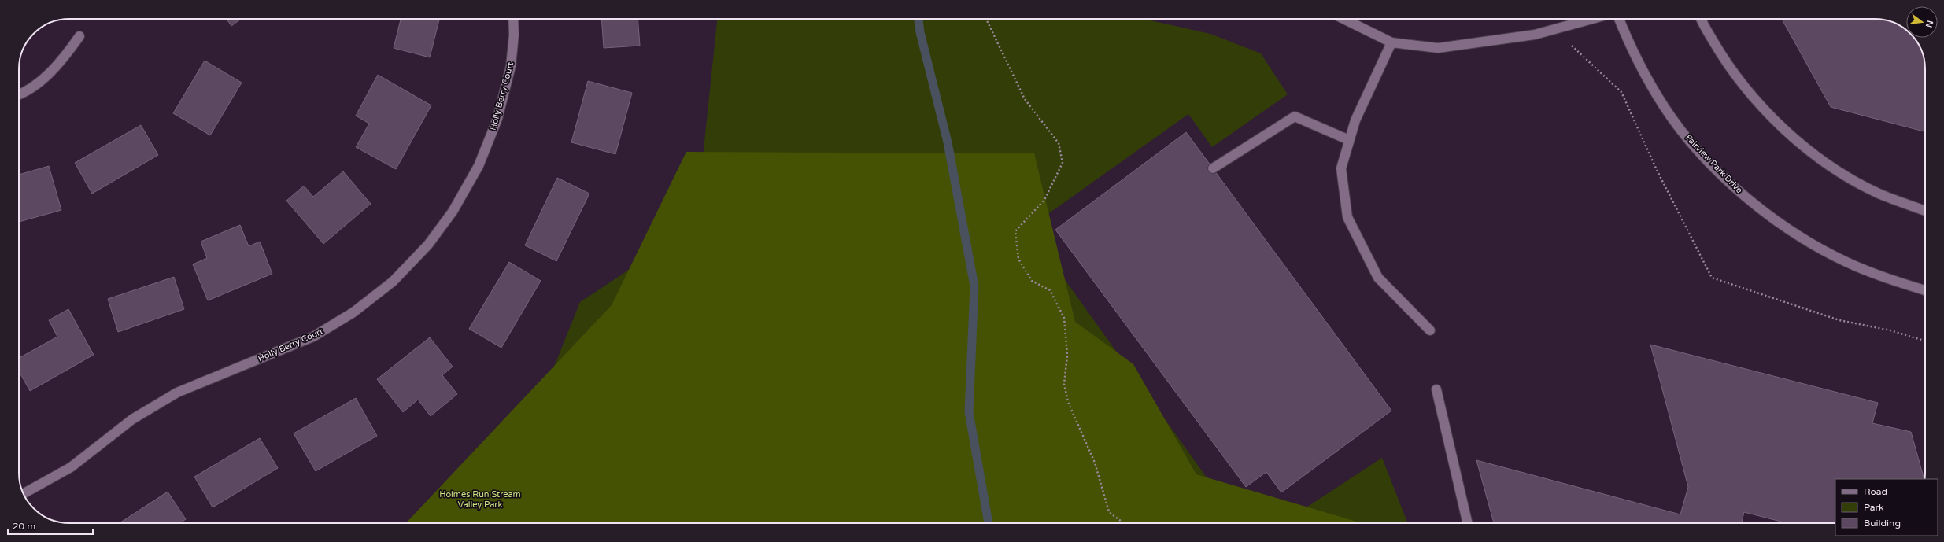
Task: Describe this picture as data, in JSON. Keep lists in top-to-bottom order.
{
  "streets": {
    "street": ["Holly Berry Court", "Fairview Park Drive"]
  },
  "parks": ["Holmes Run Stream Valley Park"],
  "legend": ["Road", "Park", "Building"],
  "scale_bar": "20 m",
  "north": "right"
}
